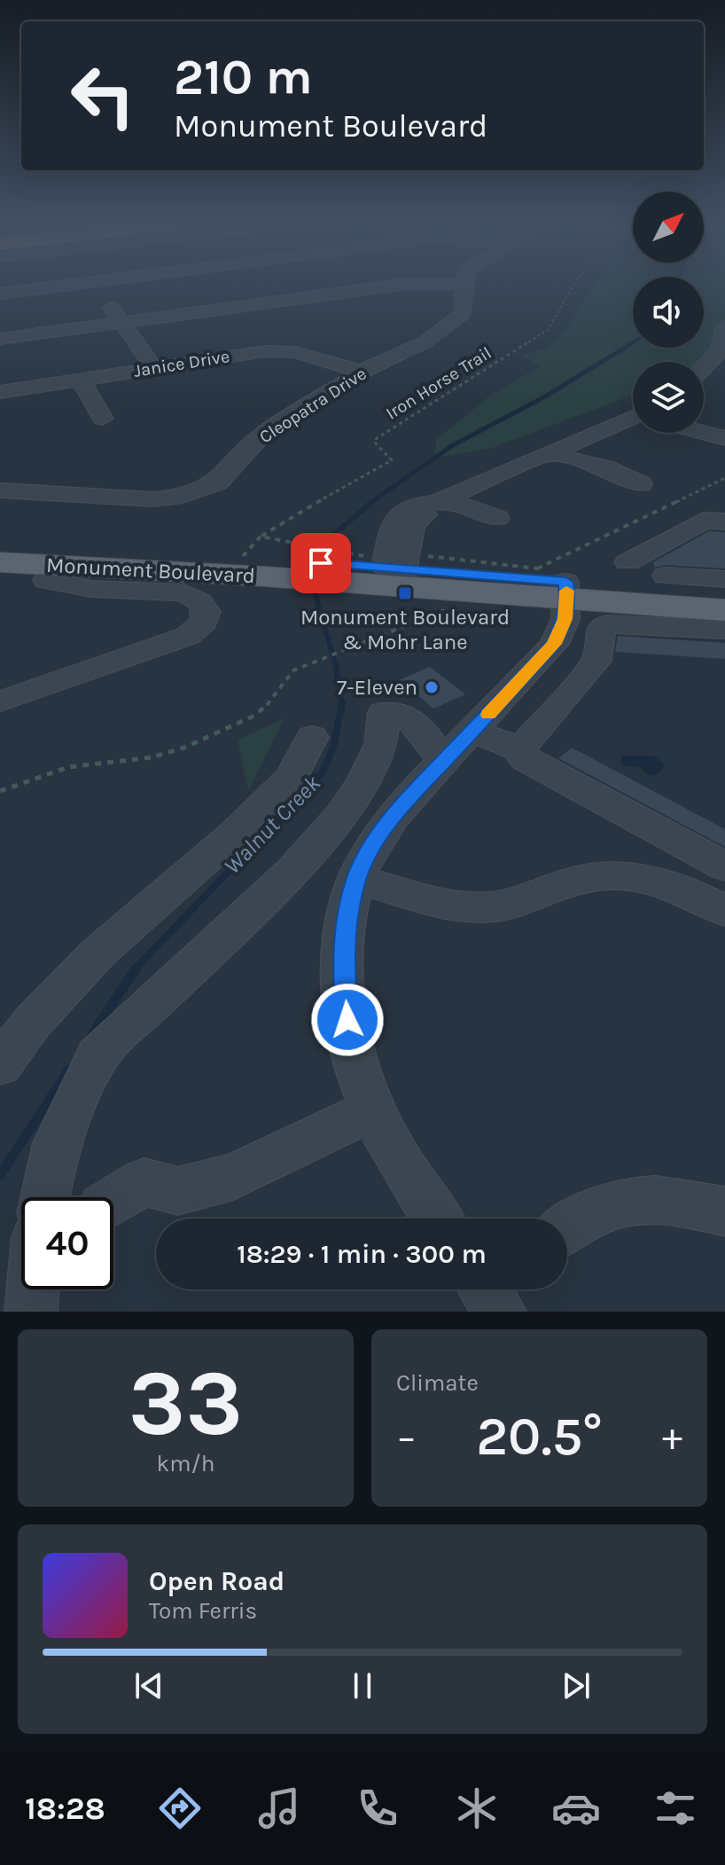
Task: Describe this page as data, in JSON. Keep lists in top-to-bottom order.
{
  "streets": {
    "main road": ["Monument Boulevard"],
    "street": ["Janice Drive", "Cleopatra Drive"],
    "path": ["Iron Horse Trail"]
  },
  "crossings": [
    ["Janice Drive", "Cleopatra Drive"],
    ["Iron Horse Trail", "Monument Boulevard"]
  ],
  "water": ["Walnut Creek"],
  "places": {
    "transit": ["Monument Boulevard & Mohr Lane"],
    "other": ["7-Eleven"]
  },
  "north": "top right",
  "page": {
    "turn": ["210 m", "Monument Boulevard"],
    "limit": "40",
    "trip": "18:29 · 1 min · 300 m",
    "tile": [
      ["33", "km/h"],
      "Climate"
    ],
    "heat": ["−", "20.5°", "+"],
    "song": ["Open Road", "Tom Ferris"],
    "tabs": "18:28"
  }
}
